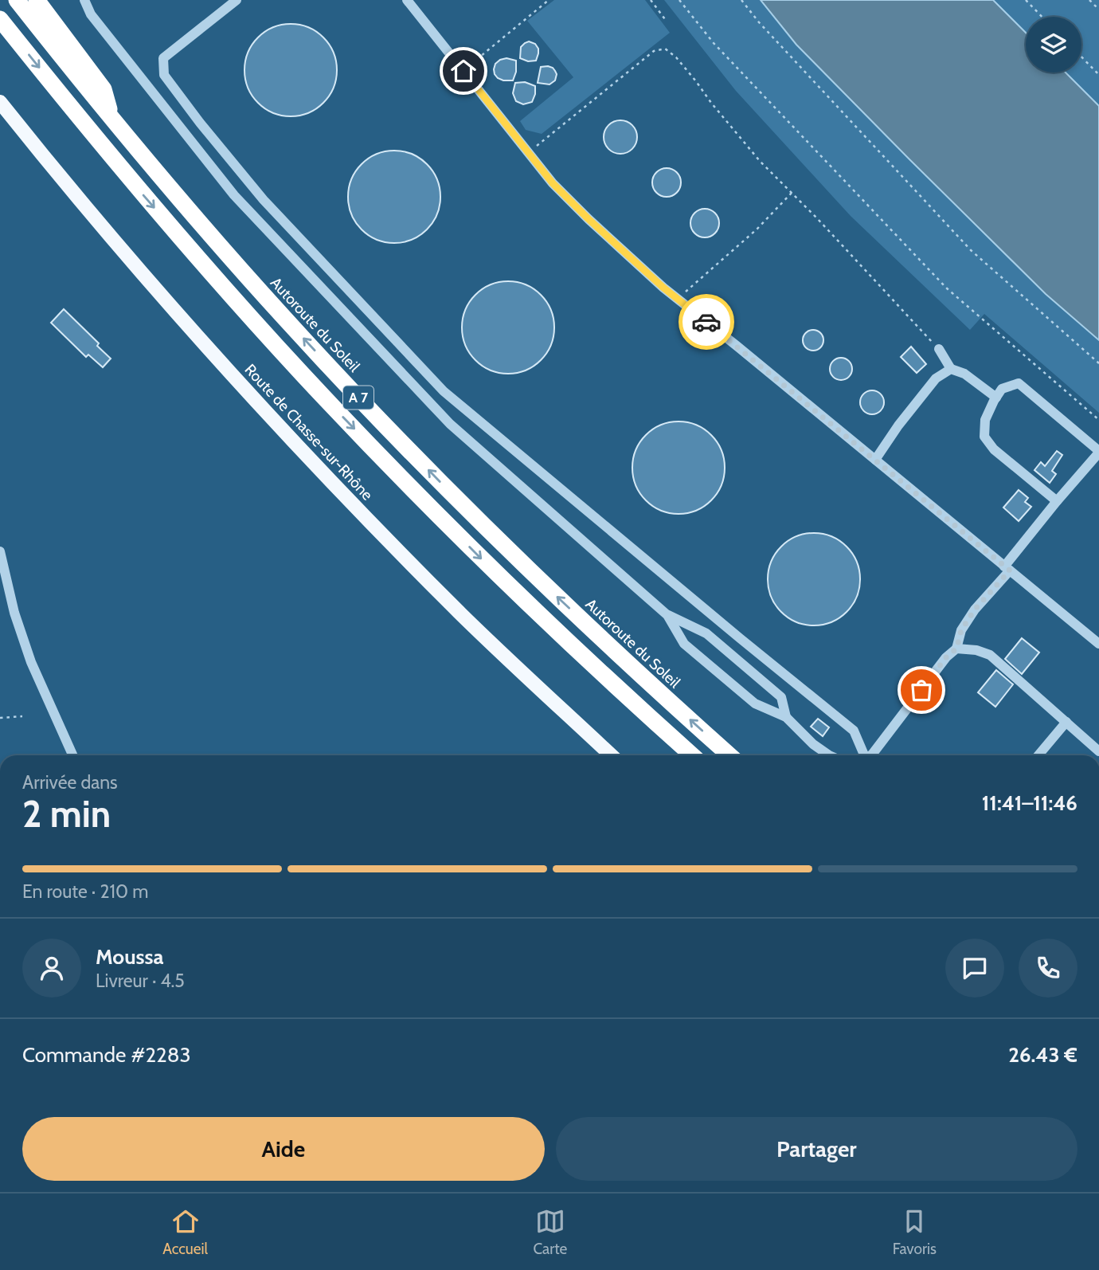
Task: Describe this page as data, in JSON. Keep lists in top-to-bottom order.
{
  "streets": {
    "highway": ["Autoroute du Soleil", "A 7"],
    "main road": ["Route de Chasse-sur-Rhône"]
  },
  "page": {
    "heading": ["2 min", "Arrivée dans", "11:41–11:46"],
    "panel": [
      "Moussa",
      "Livreur · 4.5",
      "Commande #2283",
      "26.43 €"
    ],
    "bar": "En route · 210 m",
    "buttons": ["Aide", "Partager"],
    "tabs": ["Accueil", "Carte", "Favoris"]
  }
}
